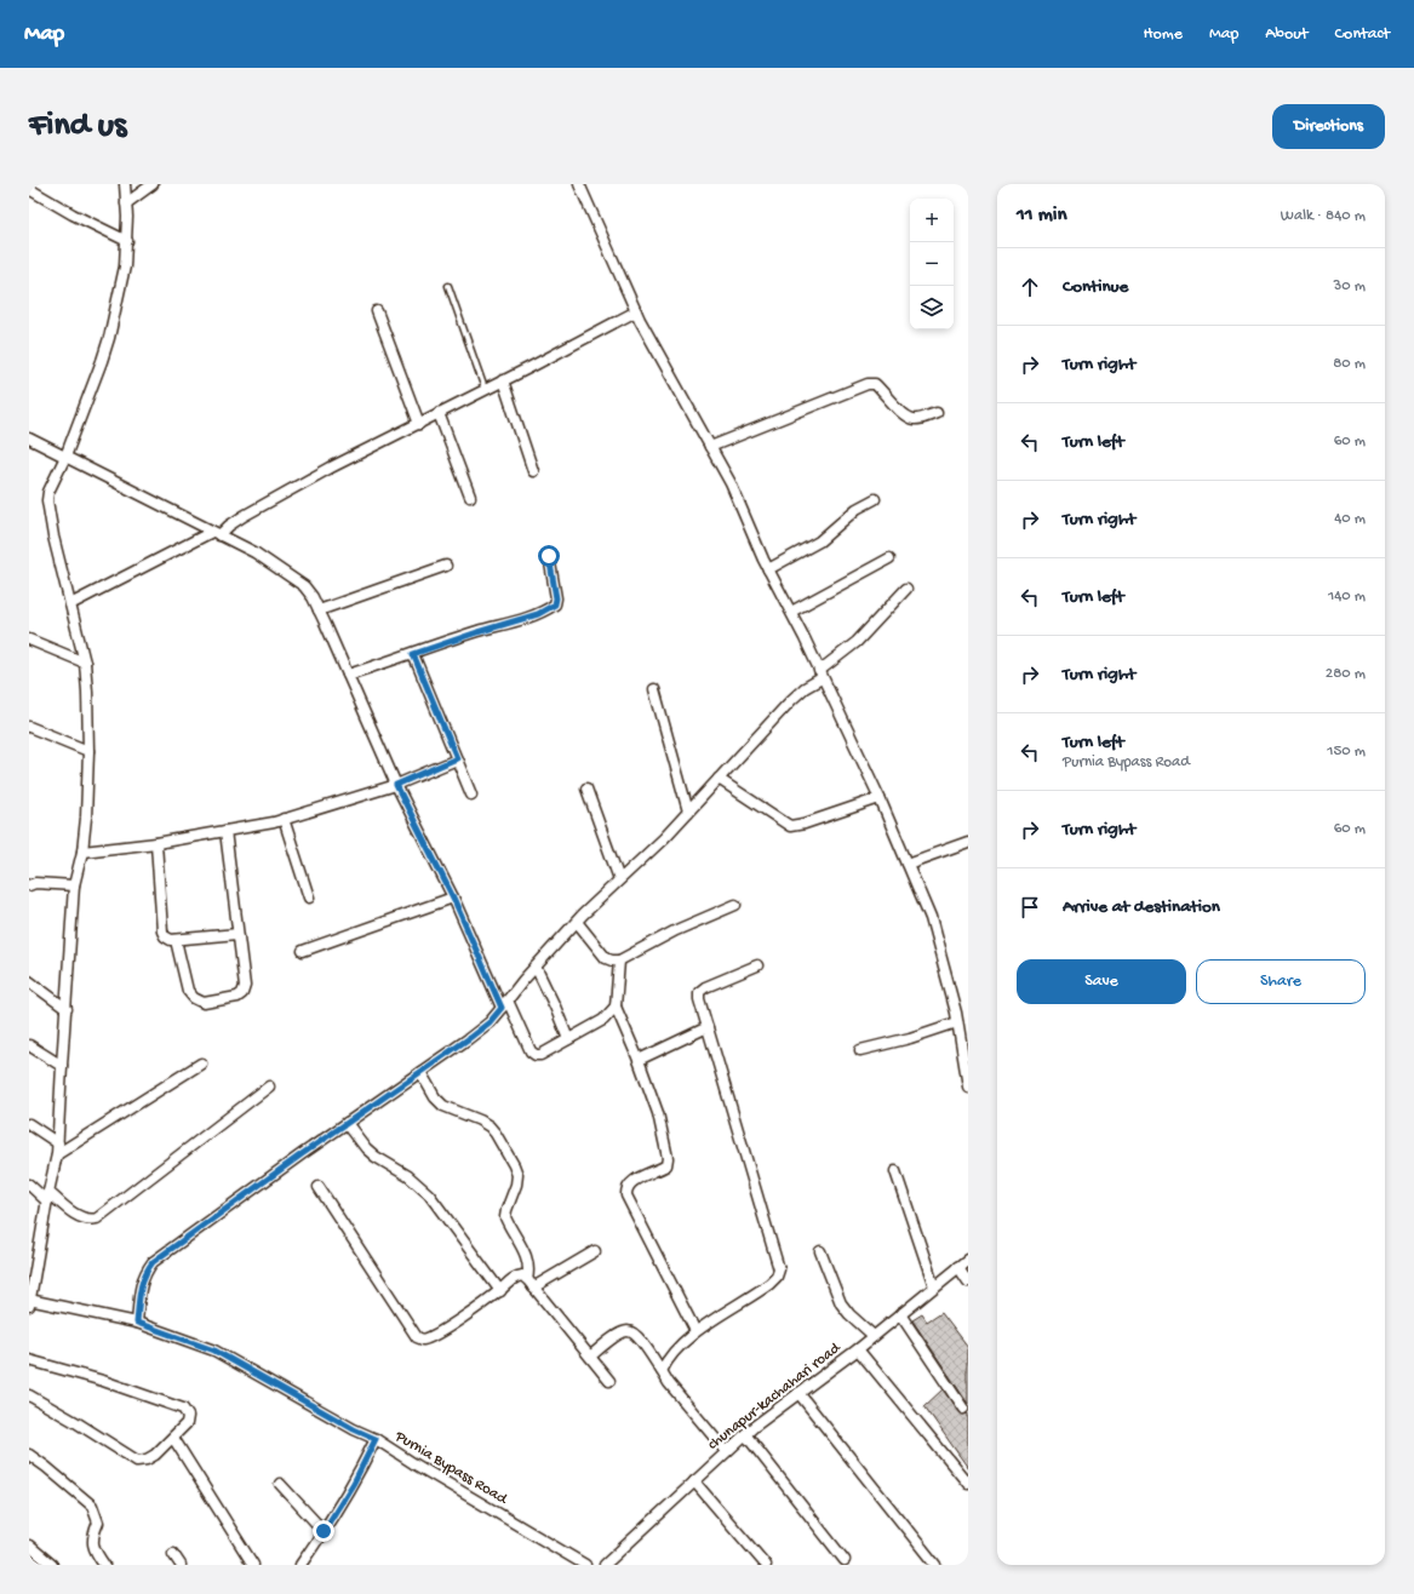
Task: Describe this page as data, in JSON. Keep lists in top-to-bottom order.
{
  "streets": {
    "street": ["chunapur-kachahari road", "Purnia Bypass Road"]
  },
  "page": {
    "header": "Map",
    "nav": [
      "Home",
      "Map",
      "About",
      "Contact"
    ],
    "buttons": [
      "Directions",
      ["Save", "Share"]
    ],
    "title": "Find us",
    "heading": ["11 min", "Walk · 840 m"],
    "map_buttons": ["+", "−"],
    "list": [
      ["Continue", "30 m"],
      ["Turn right", "80 m"],
      ["Turn left", "60 m"],
      ["Turn right", "40 m"],
      ["Turn left", "140 m"],
      ["Turn right", "280 m"],
      ["Turn left", "Purnia Bypass Road", "150 m"],
      ["Turn right", "60 m"],
      "Arrive at destination"
    ]
  }
}
